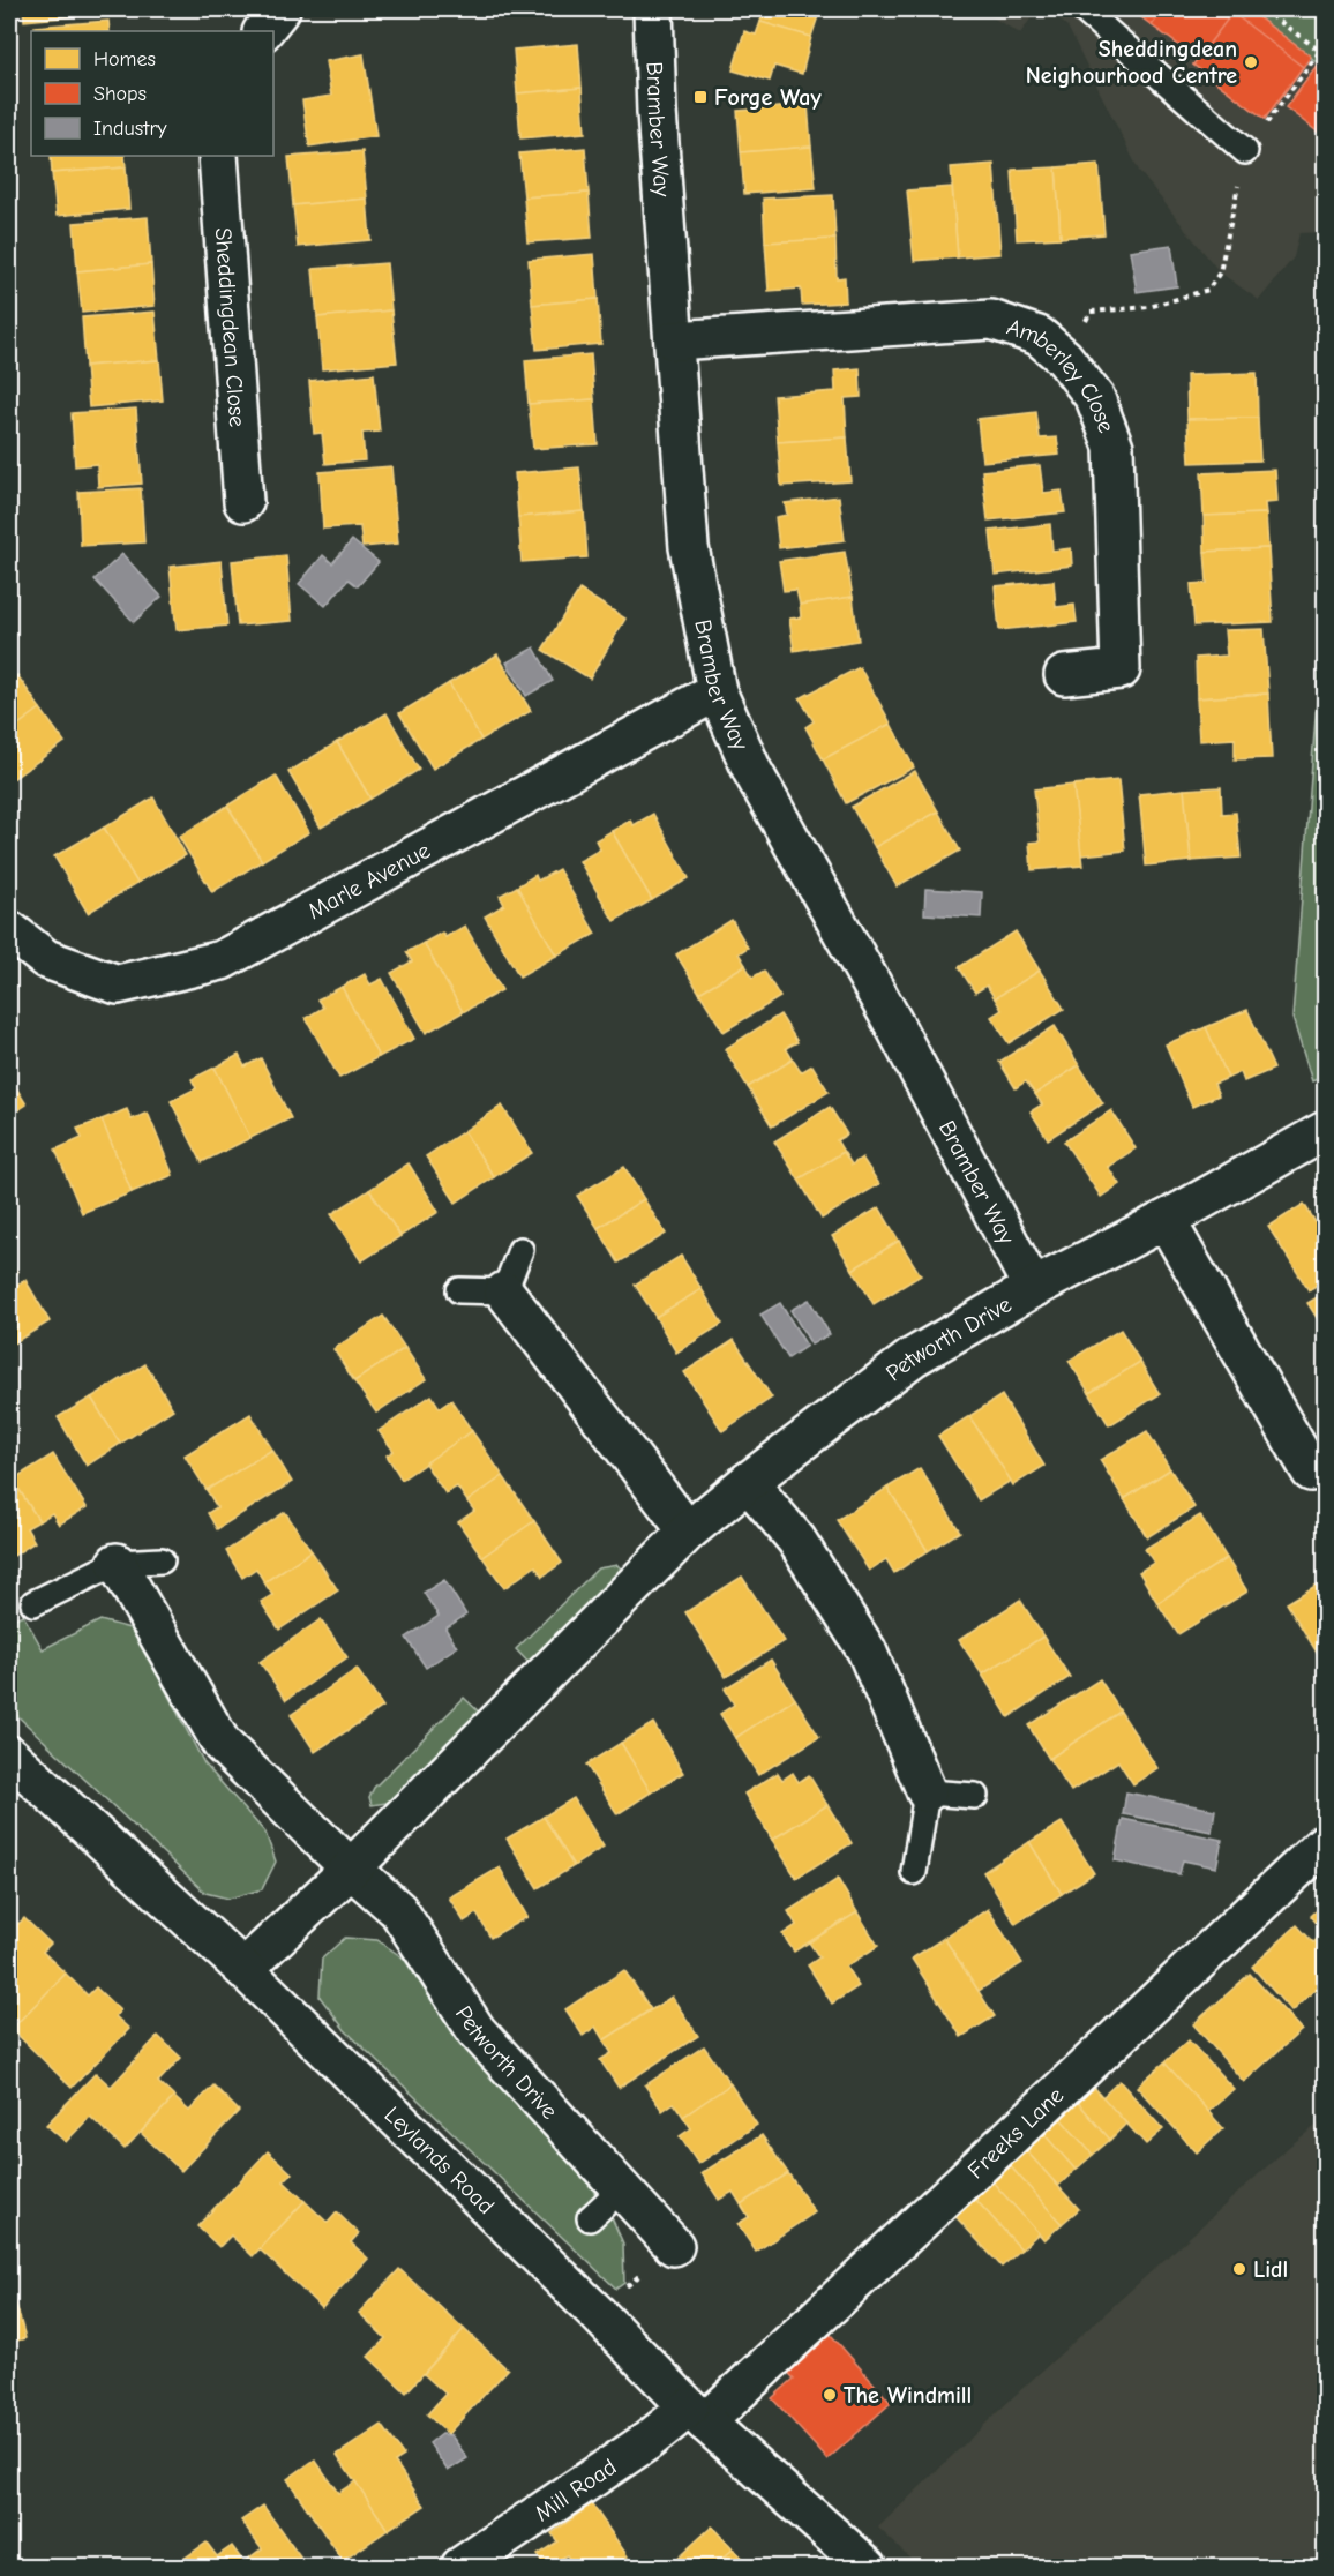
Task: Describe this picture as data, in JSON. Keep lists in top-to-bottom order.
{
  "streets": {
    "street": [
      "Bramber Way",
      "Sheddingdean Close",
      "Amberley Close",
      "Marle Avenue",
      "Petworth Drive",
      "Freeks Lane",
      "Leylands Road",
      "Mill Road"
    ]
  },
  "crossings": [
    ["Bramber Way", "Amberley Close"],
    ["Bramber Way", "Marle Avenue"],
    ["Bramber Way", "Petworth Drive"],
    ["Petworth Drive", "Leylands Road"],
    ["Freeks Lane", "Leylands Road"],
    ["Freeks Lane", "Mill Road"],
    ["Leylands Road", "Mill Road"]
  ],
  "places": {
    "other": ["Sheddingdean Neighourhood Centre", "Lidl", "The Windmill"],
    "transit": ["Forge Way"]
  },
  "legend": ["Homes", "Shops", "Industry"]
}
